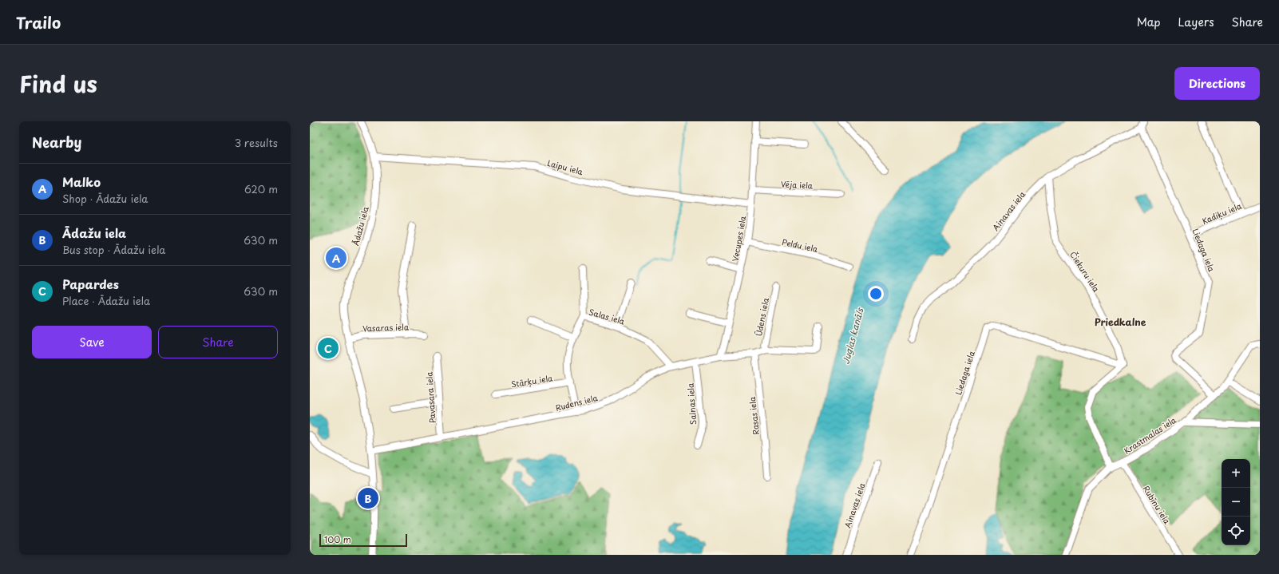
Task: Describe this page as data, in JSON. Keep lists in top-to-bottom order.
{
  "streets": {
    "street": [
      "Laipu iela",
      "Vēja iela",
      "Ainavas iela",
      "Kadiķu iela",
      "Ādažu iela",
      "Vecupes iela",
      "Peldu iela",
      "Liedaga iela",
      "Čiekuru iela",
      "Salas iela",
      "Ūdens iela",
      "Vasaras iela",
      "Stārķu iela",
      "Pavasara iela",
      "Rudens iela",
      "Salnas iela",
      "Rasas iela",
      "Krastmalas iela",
      "Rubīnu iela"
    ]
  },
  "crossings": [
    ["Laipu iela", "Ādažu iela"],
    ["Laipu iela", "Vecupes iela"],
    ["Vēja iela", "Vecupes iela"],
    ["Ainavas iela", "Liedaga iela"],
    ["Ainavas iela", "Čiekuru iela"],
    ["Kadiķu iela", "Liedaga iela"],
    ["Ādažu iela", "Vasaras iela"],
    ["Ādažu iela", "Rudens iela"],
    ["Vecupes iela", "Peldu iela"],
    ["Vecupes iela", "Rudens iela"],
    ["Liedaga iela", "Čiekuru iela"],
    ["Liedaga iela", "Krastmalas iela"],
    ["Salas iela", "Stārķu iela"],
    ["Salas iela", "Rudens iela"],
    ["Ūdens iela", "Rudens iela"],
    ["Pavasara iela", "Rudens iela"],
    ["Rudens iela", "Salnas iela"],
    ["Rudens iela", "Rasas iela"],
    ["Krastmalas iela", "Rubīnu iela"]
  ],
  "districts": ["Priedkalne"],
  "water": ["Juglas kanāls"],
  "scale_bar": "100 m",
  "page": {
    "header": "Trailo",
    "nav": ["Map", "Layers", "Share"],
    "title": "Find us",
    "buttons": [
      "Directions",
      ["Save", "Share"]
    ],
    "heading": ["Nearby", "3 results"],
    "list": [
      {
        "mark": "A",
        "name": "Malko",
        "note": "Shop · Ādažu iela",
        "value": "620 m"
      },
      {
        "mark": "B",
        "name": "Ādažu iela",
        "note": "Bus stop · Ādažu iela",
        "value": "630 m"
      },
      {
        "mark": "C",
        "name": "Papardes",
        "note": "Place · Ādažu iela",
        "value": "630 m"
      }
    ],
    "pins": ["A", "C", "B"],
    "map_buttons": ["+", "−"],
    "scale": "100 m"
  }
}
